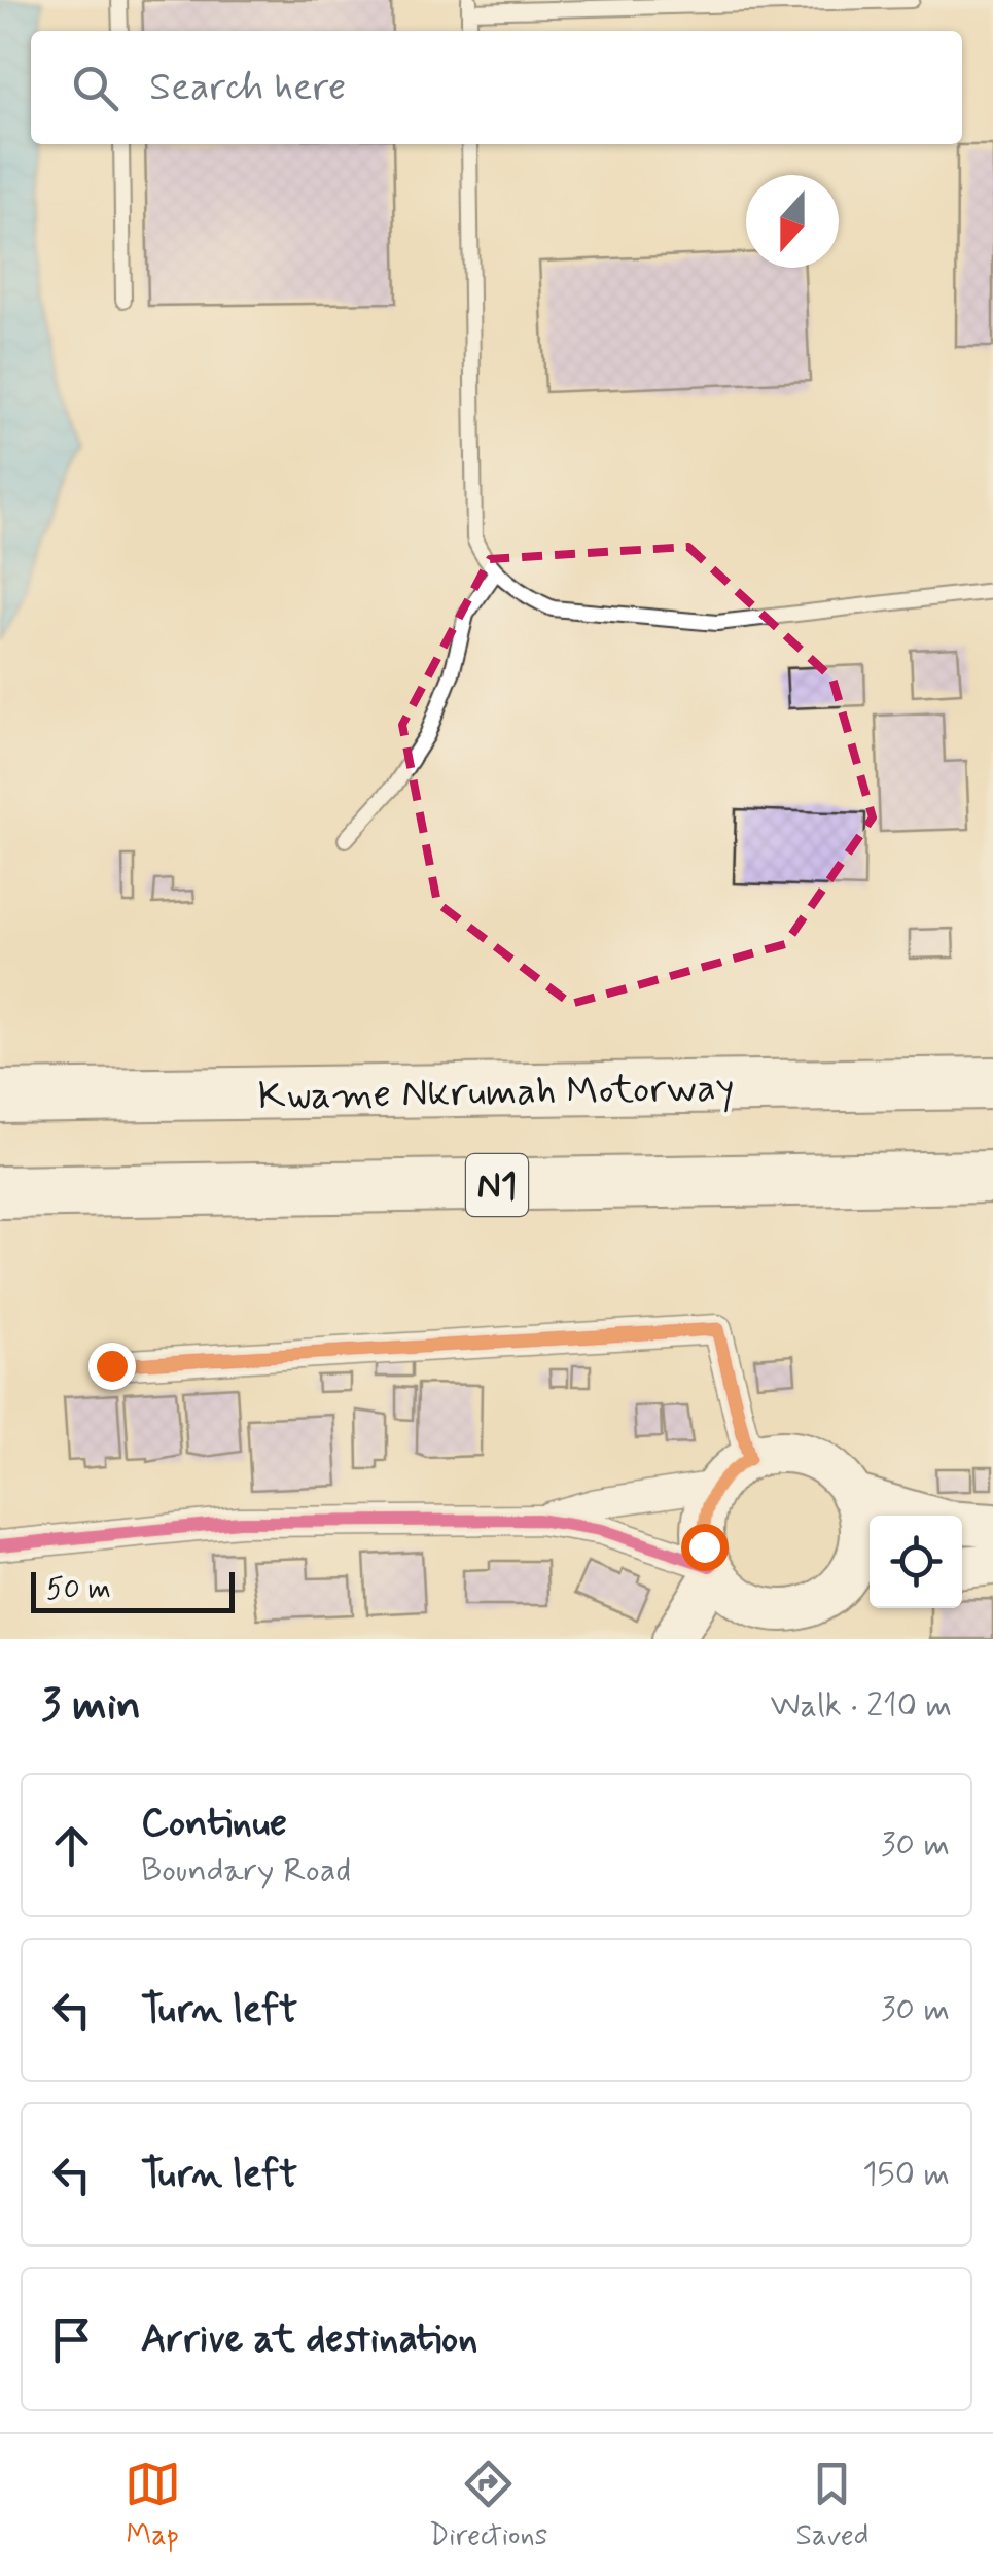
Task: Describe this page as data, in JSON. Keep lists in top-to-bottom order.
{
  "streets": {
    "highway": ["Kwame Nkrumah Motorway", "N1"]
  },
  "scale_bar": "50 m",
  "north": "bottom",
  "page": {
    "search": "Search here",
    "scale": "50 m",
    "heading": ["3 min", "Walk · 210 m"],
    "list": [
      ["Continue", "Boundary Road", "30 m"],
      ["Turn left", "30 m"],
      ["Turn left", "150 m"],
      "Arrive at destination"
    ],
    "nav": ["Map", "Directions", "Saved"]
  }
}
